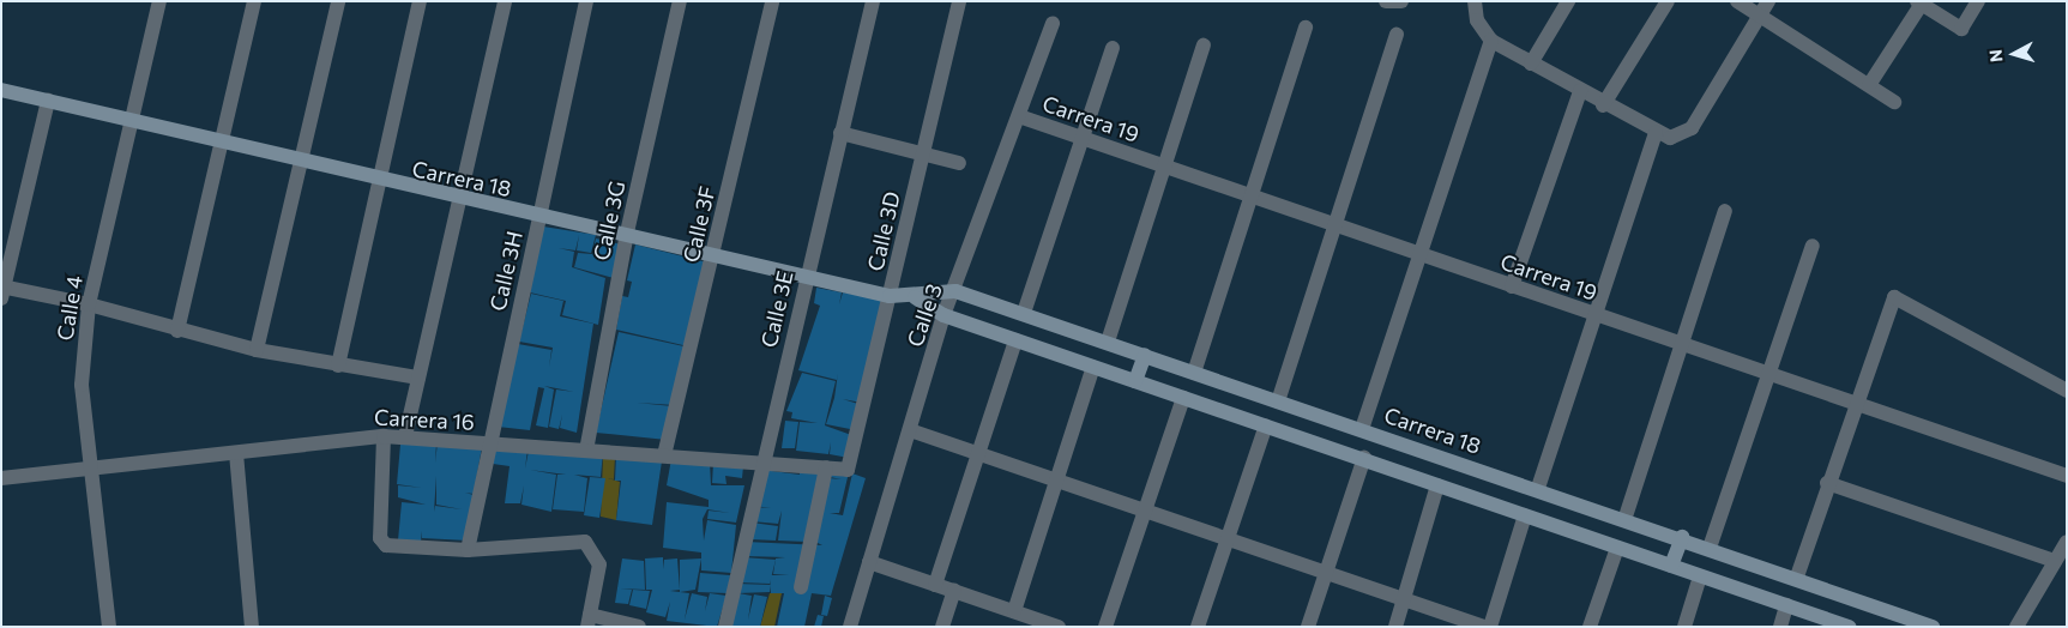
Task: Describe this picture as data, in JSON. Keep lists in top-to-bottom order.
{
  "streets": {
    "street": [
      "Carrera 19",
      "Carrera 18",
      "Calle 3G",
      "Calle 3F",
      "Calle 3D",
      "Calle 3H",
      "Calle 4",
      "Calle 3E",
      "Calle 3",
      "Carrera 16"
    ]
  },
  "crossings": [
    ["Carrera 19", "Calle 3"],
    ["Carrera 18", "Calle 3G"],
    ["Carrera 18", "Calle 3F"],
    ["Carrera 18", "Calle 3D"],
    ["Carrera 18", "Calle 3H"],
    ["Carrera 18", "Calle 4"],
    ["Carrera 18", "Calle 3E"],
    ["Carrera 18", "Calle 3"],
    ["Calle 3G", "Carrera 16"],
    ["Calle 3F", "Carrera 16"],
    ["Calle 3D", "Carrera 16"],
    ["Calle 3H", "Carrera 16"],
    ["Calle 4", "Carrera 16"],
    ["Calle 3E", "Carrera 16"]
  ],
  "north": "left"
}
